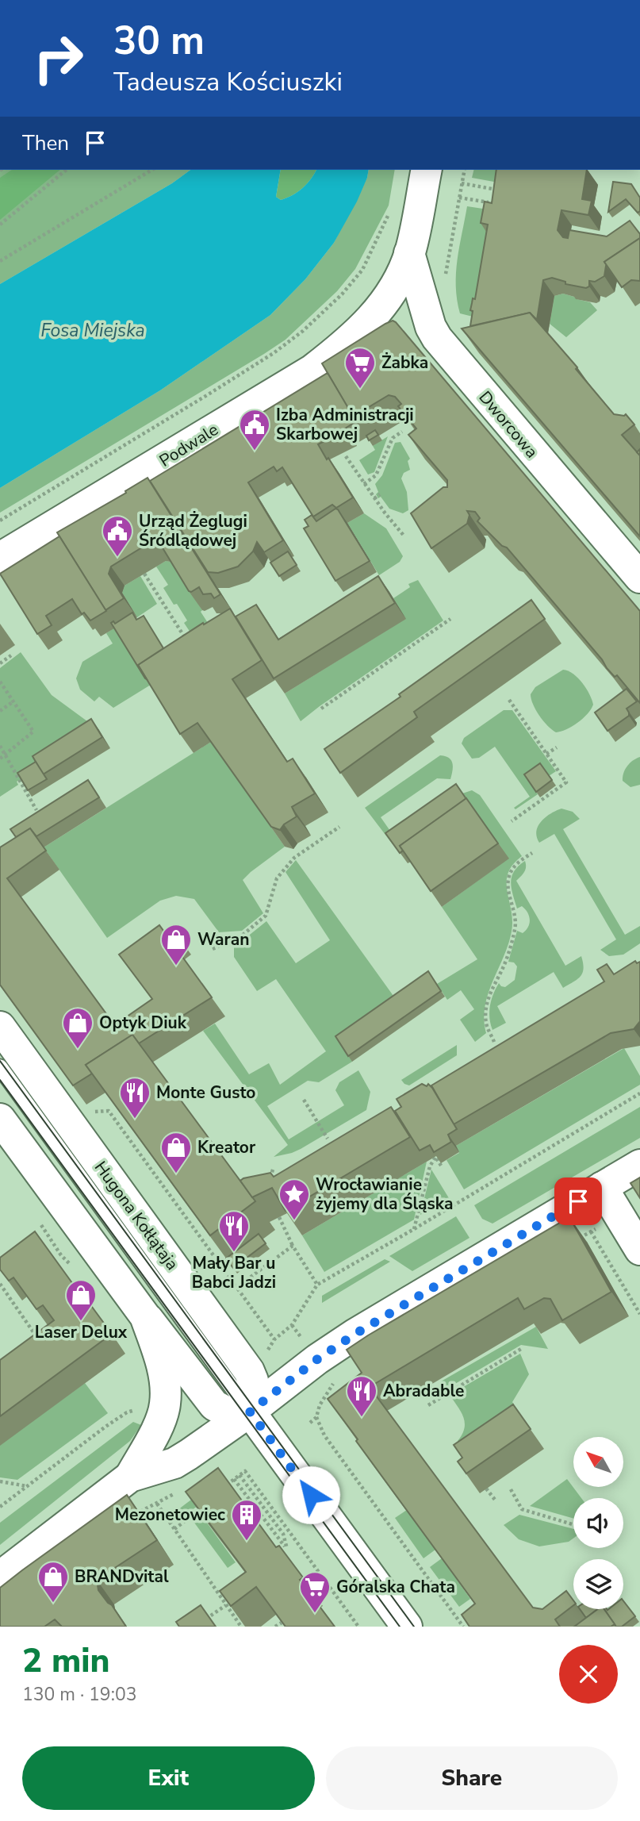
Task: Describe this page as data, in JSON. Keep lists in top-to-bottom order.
{
  "streets": {
    "street": ["Dworcowa", "Podwale", "Hugona Kołłątaja"]
  },
  "crossings": [
    ["Dworcowa", "Podwale"]
  ],
  "water": ["Fosa Miejska"],
  "places": {
    "supermarket": ["Żabka", "Góralska Chata"],
    "public building": ["Izba Administracji Skarbowej", "Urząd Żeglugi Śródlądowej"],
    "shop": [
      "Waran",
      "Optyk Diuk",
      "Kreator",
      "Laser Delux",
      "BRANDvital"
    ],
    "restaurant": ["Monte Gusto", "Mały Bar u Babci Jadzi", "Abradable"],
    "place": ["Wrocławianie żyjemy dla Śląska"],
    "building": ["Mezonetowiec"]
  },
  "north": "top left",
  "page": {
    "turn": ["30 m", "Tadeusza Kościuszki"],
    "then": "Then",
    "heading": ["2 min", "130 m · 19:03"],
    "buttons": ["Exit", "Share"]
  }
}
